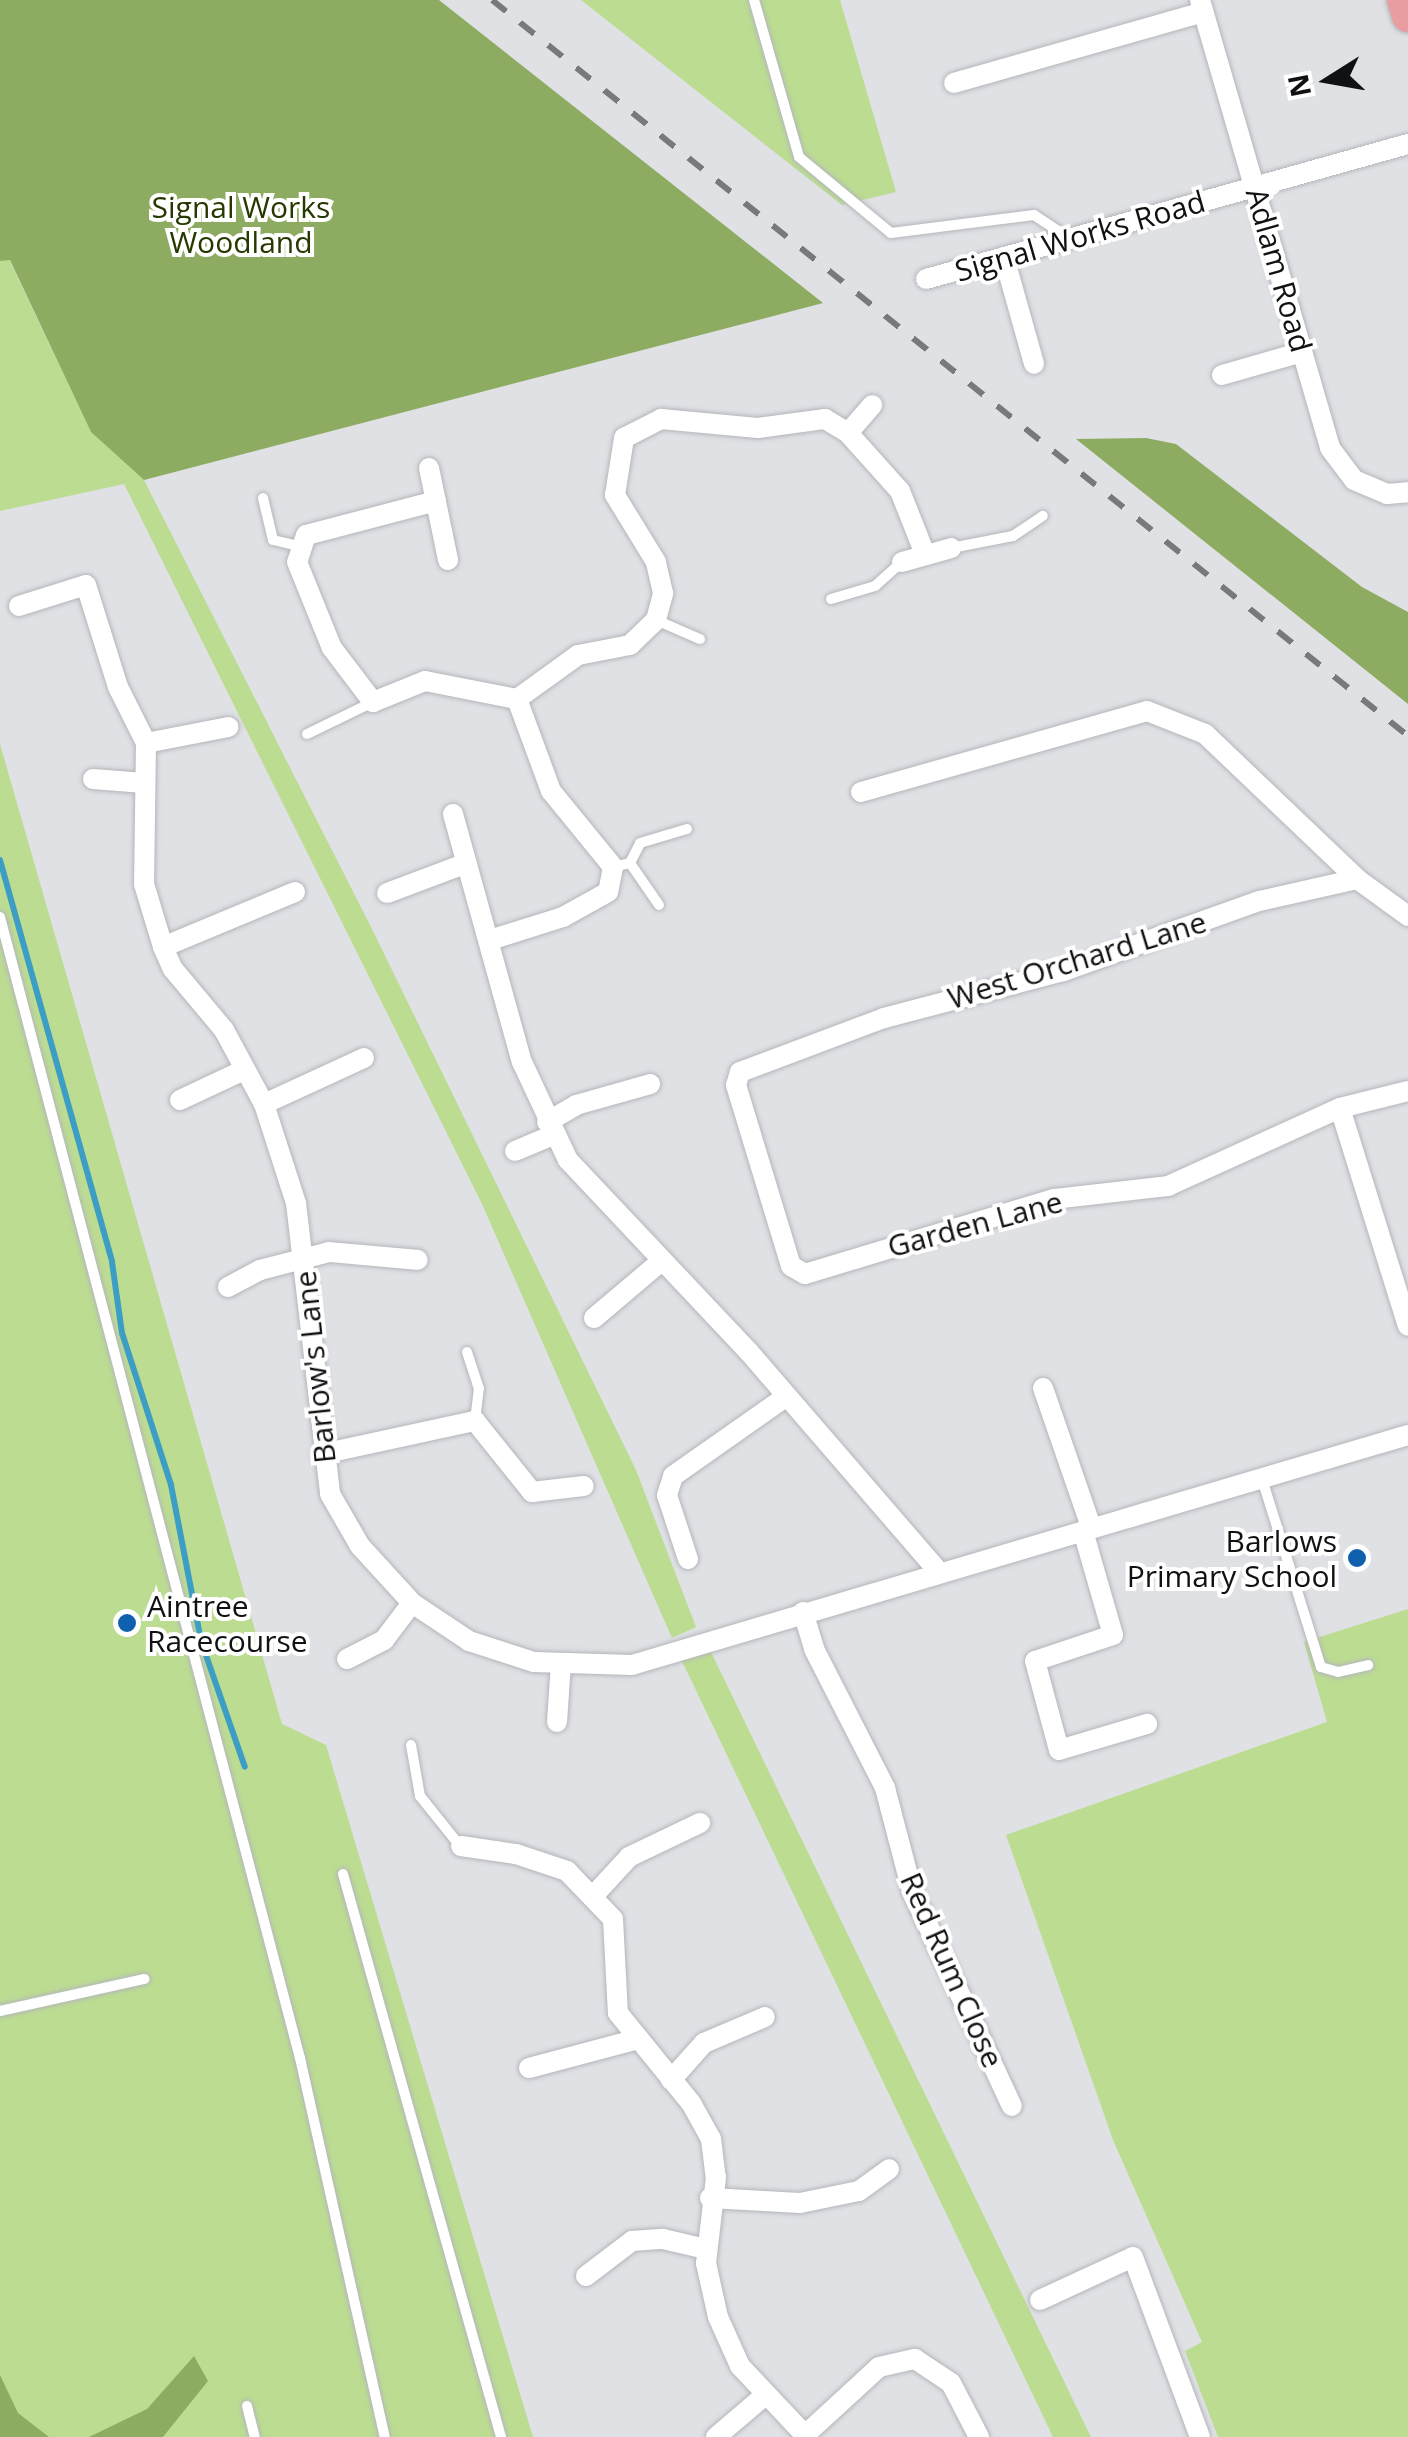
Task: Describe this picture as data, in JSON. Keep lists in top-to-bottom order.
{
  "streets": {
    "street": [
      "Signal Works Road",
      "Adlam Road",
      "West Orchard Lane",
      "Garden Lane",
      "Barlow's Lane",
      "Red Rum Close"
    ]
  },
  "crossings": [
    ["Signal Works Road", "Adlam Road"],
    ["West Orchard Lane", "Garden Lane"],
    ["Barlow's Lane", "Red Rum Close"]
  ],
  "parks": ["Signal Works Woodland"],
  "places": ["Barlows Primary School", "Aintree Racecourse"],
  "north": "left"
}
